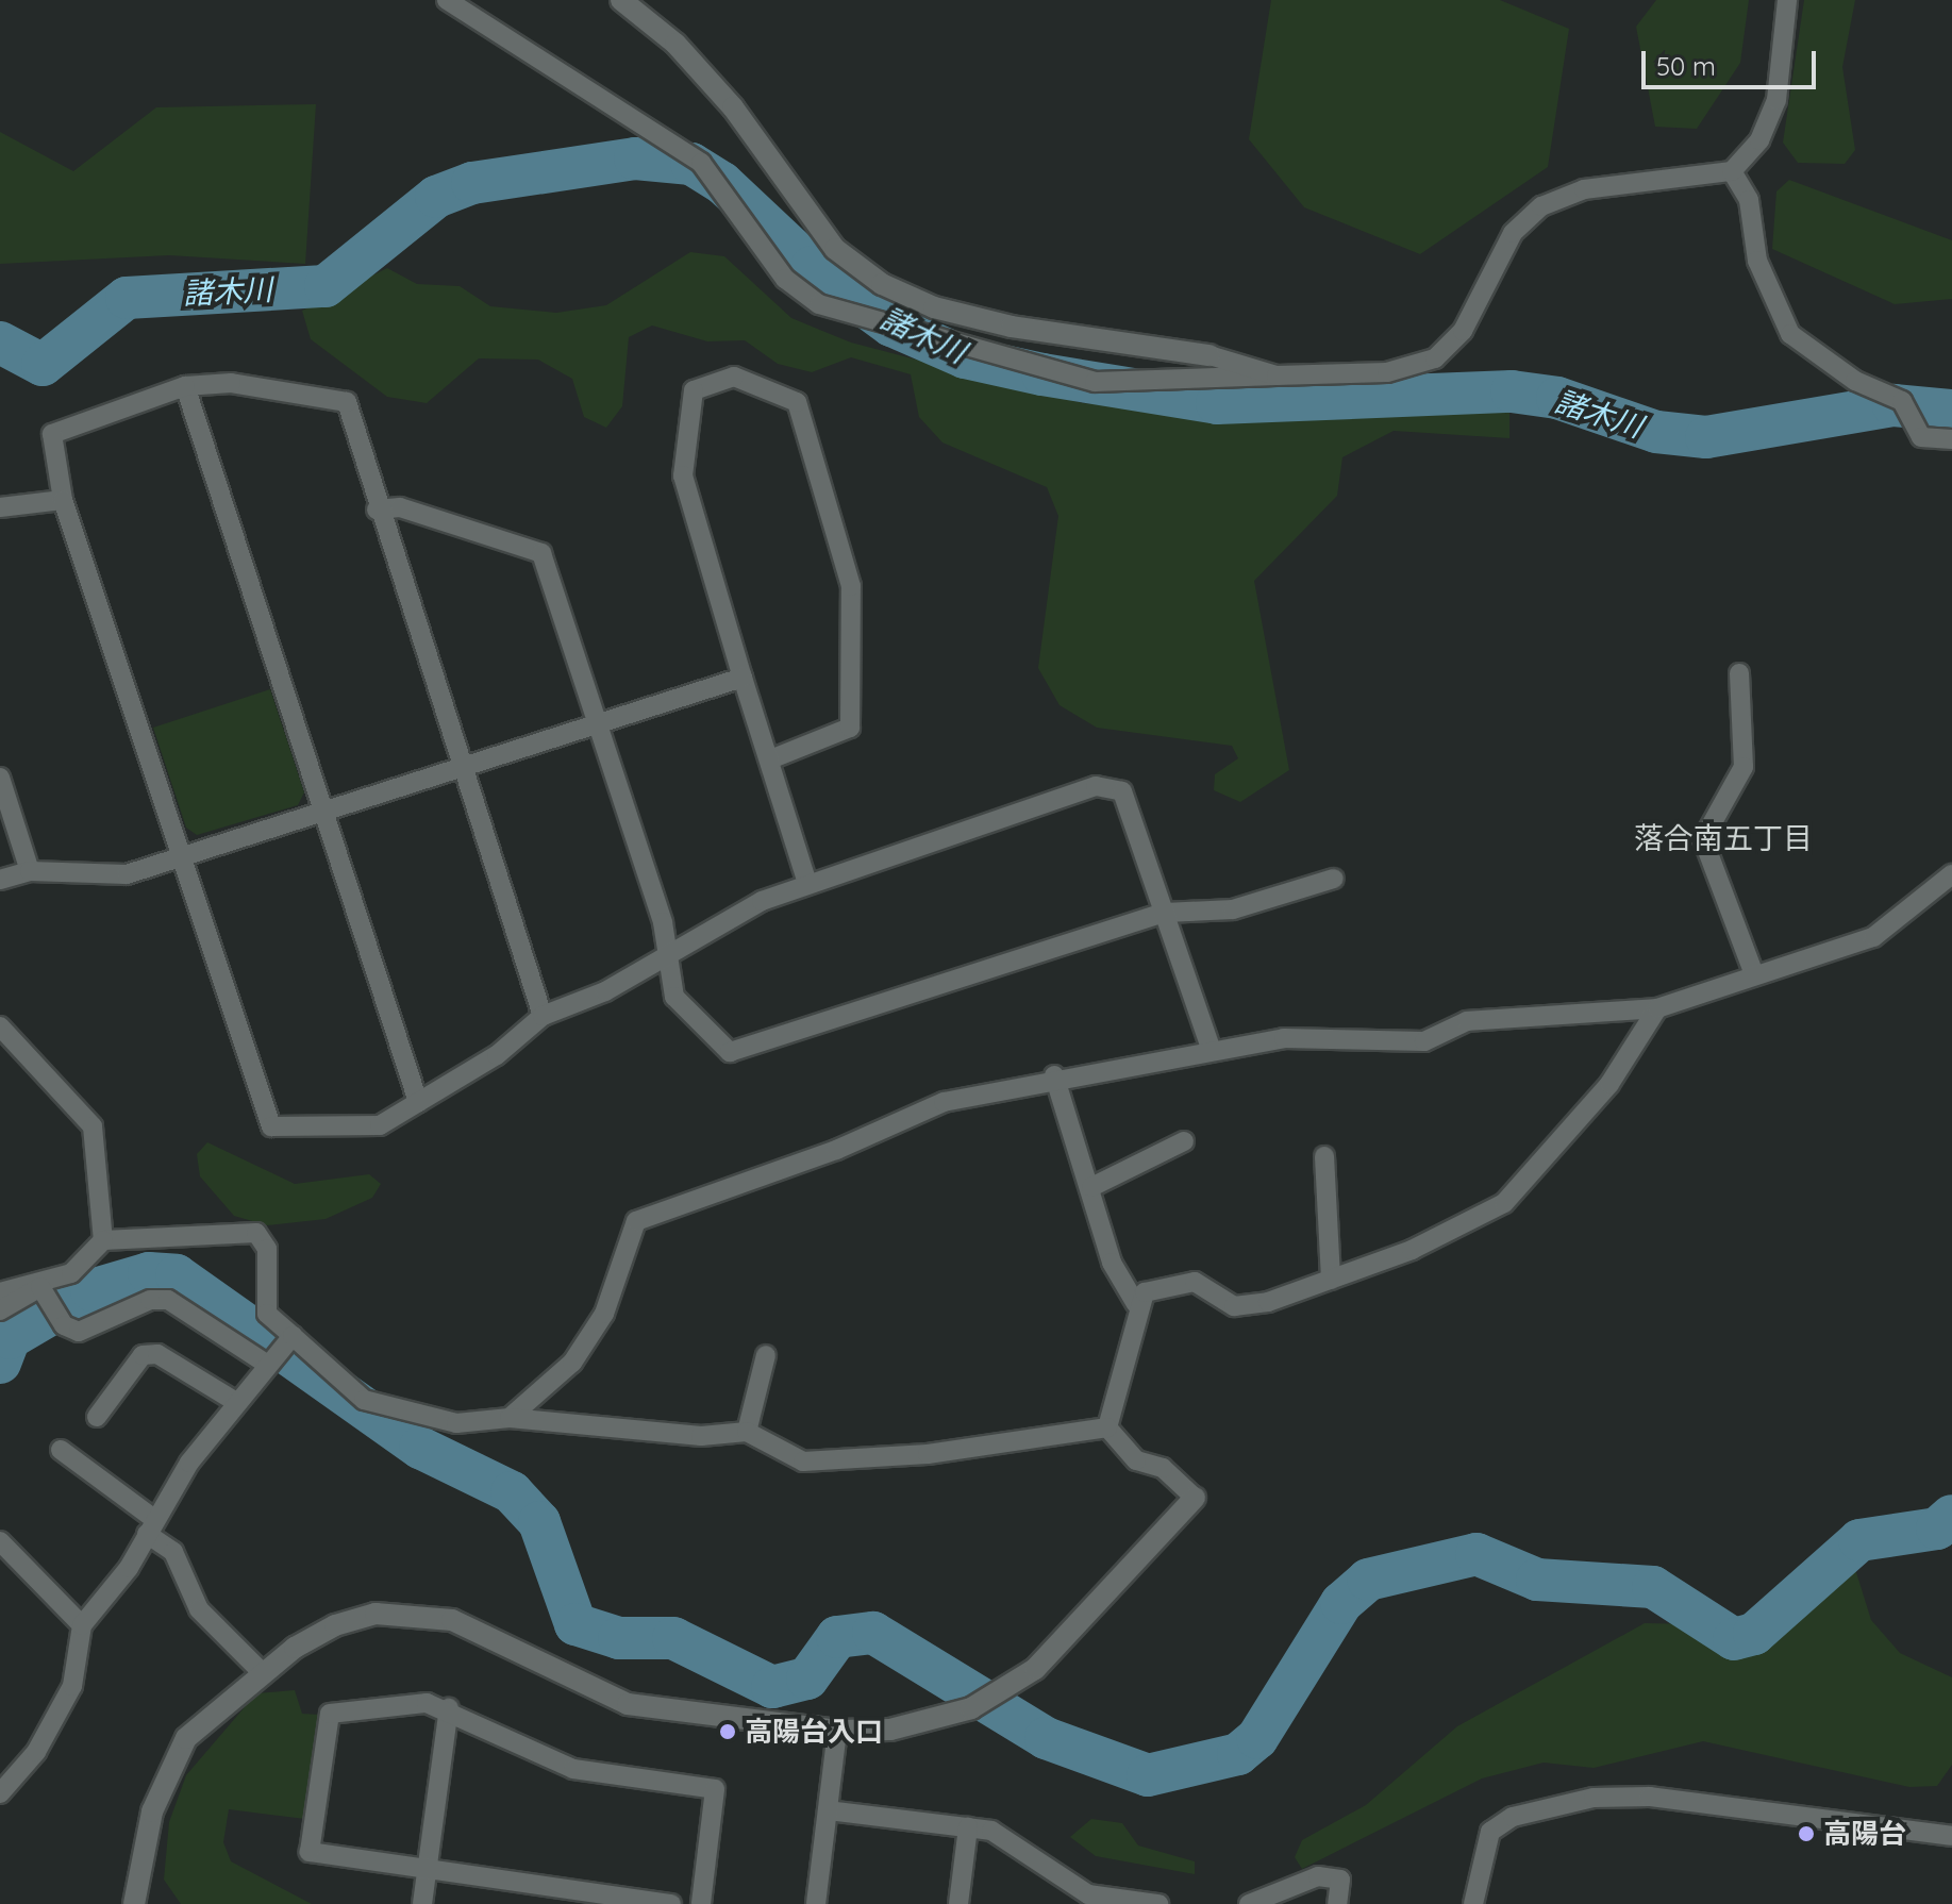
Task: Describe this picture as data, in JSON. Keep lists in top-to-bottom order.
{
  "districts": ["落合南五丁目"],
  "water": ["諸木川"],
  "places": ["高陽台入口", "高陽台"],
  "scale_bar": "50 m"
}
